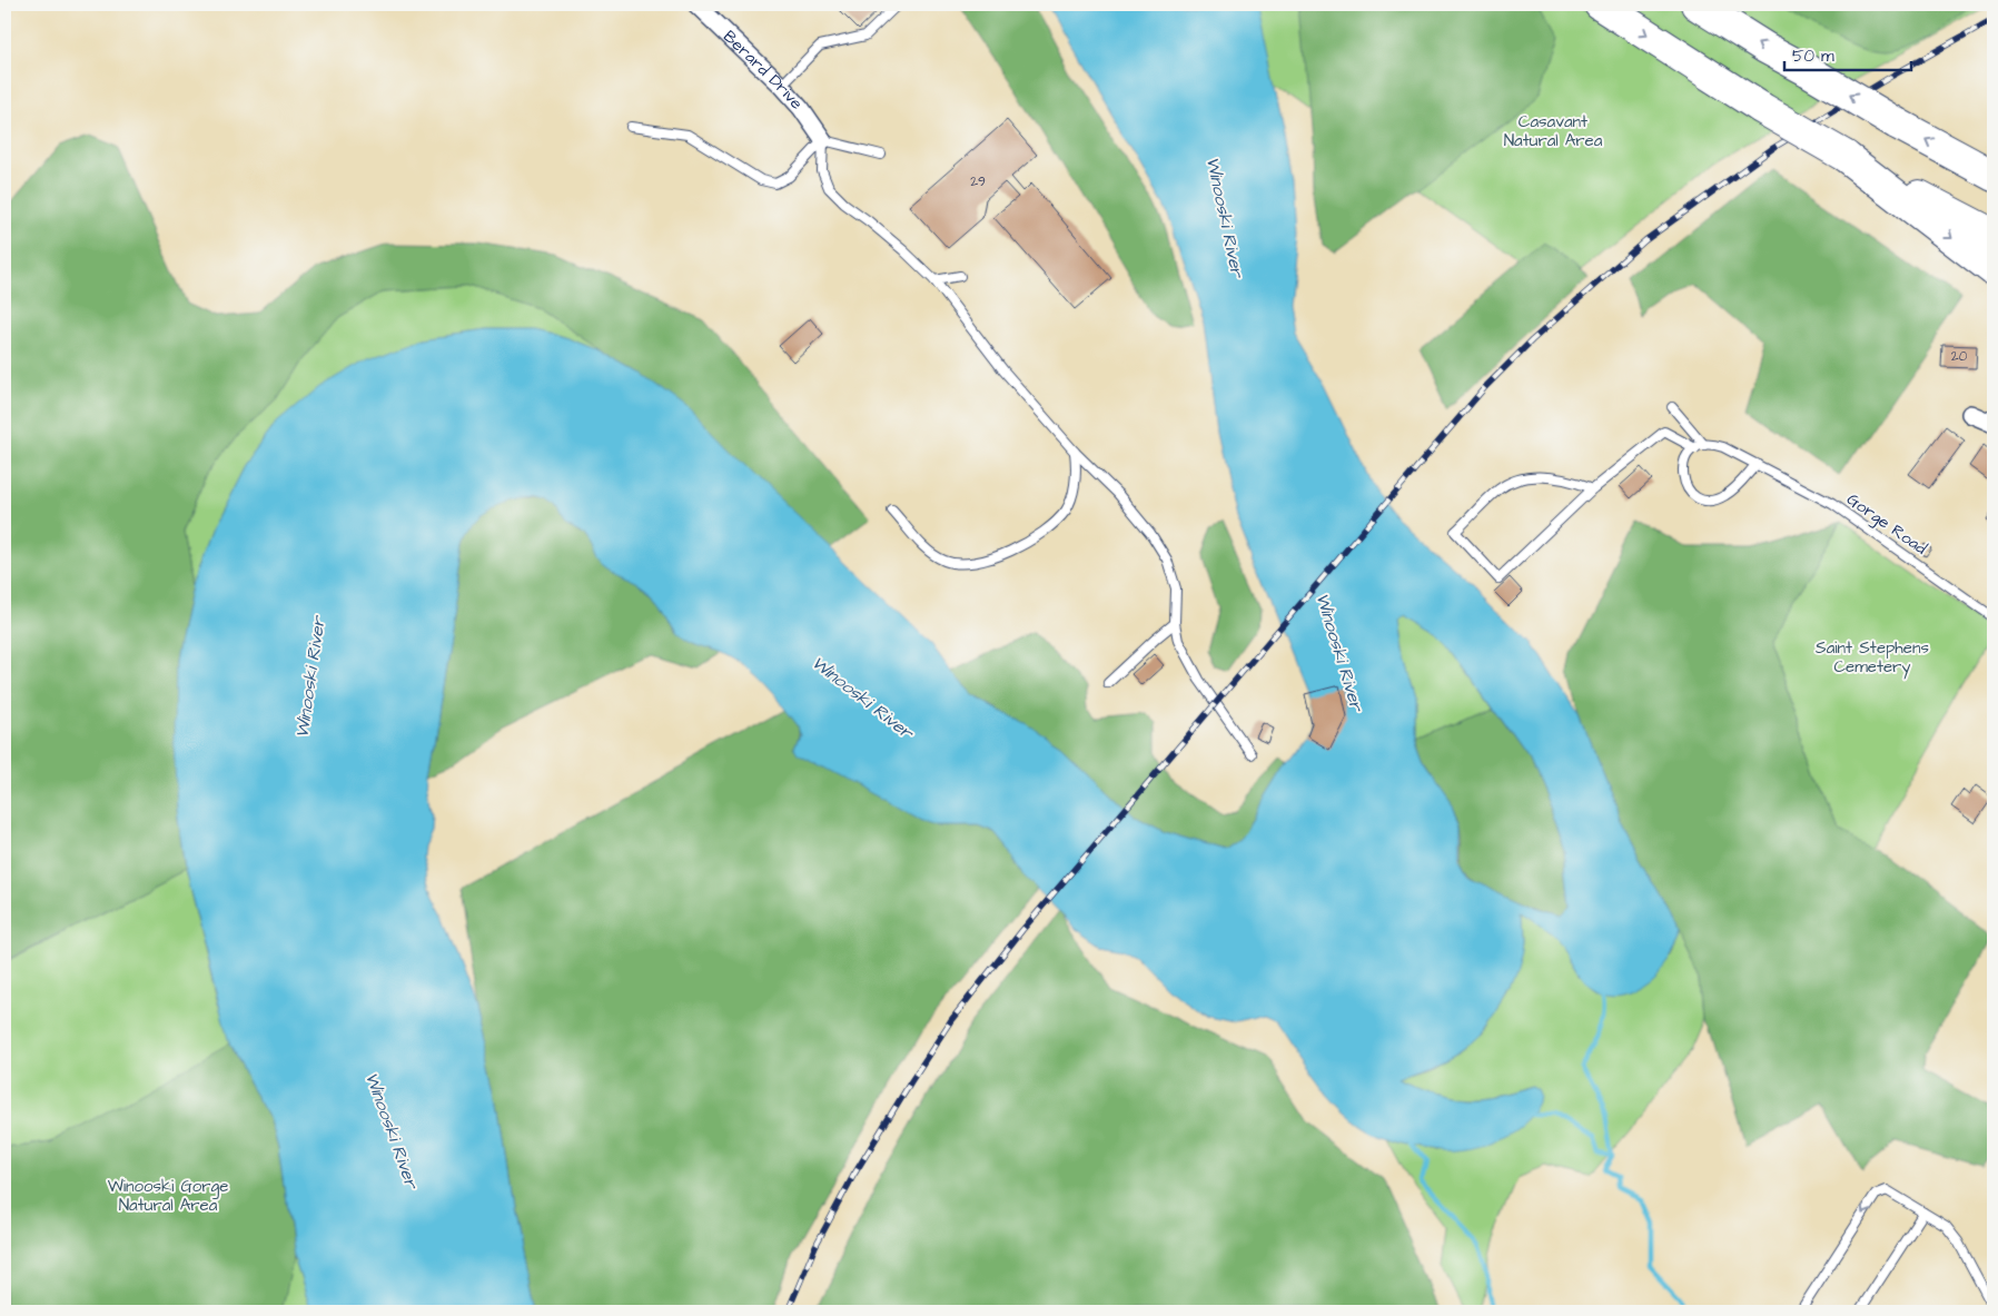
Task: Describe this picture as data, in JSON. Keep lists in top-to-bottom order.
{
  "streets": {
    "street": ["Berard Drive"],
    "lane": ["Gorge Road"]
  },
  "water": ["Winooski River"],
  "parks": ["Casavant Natural Area", "Saint Stephens Cemetery", "Winooski Gorge Natural Area"],
  "house_numbers": ["29", "20"],
  "scale_bar": "50 m"
}
